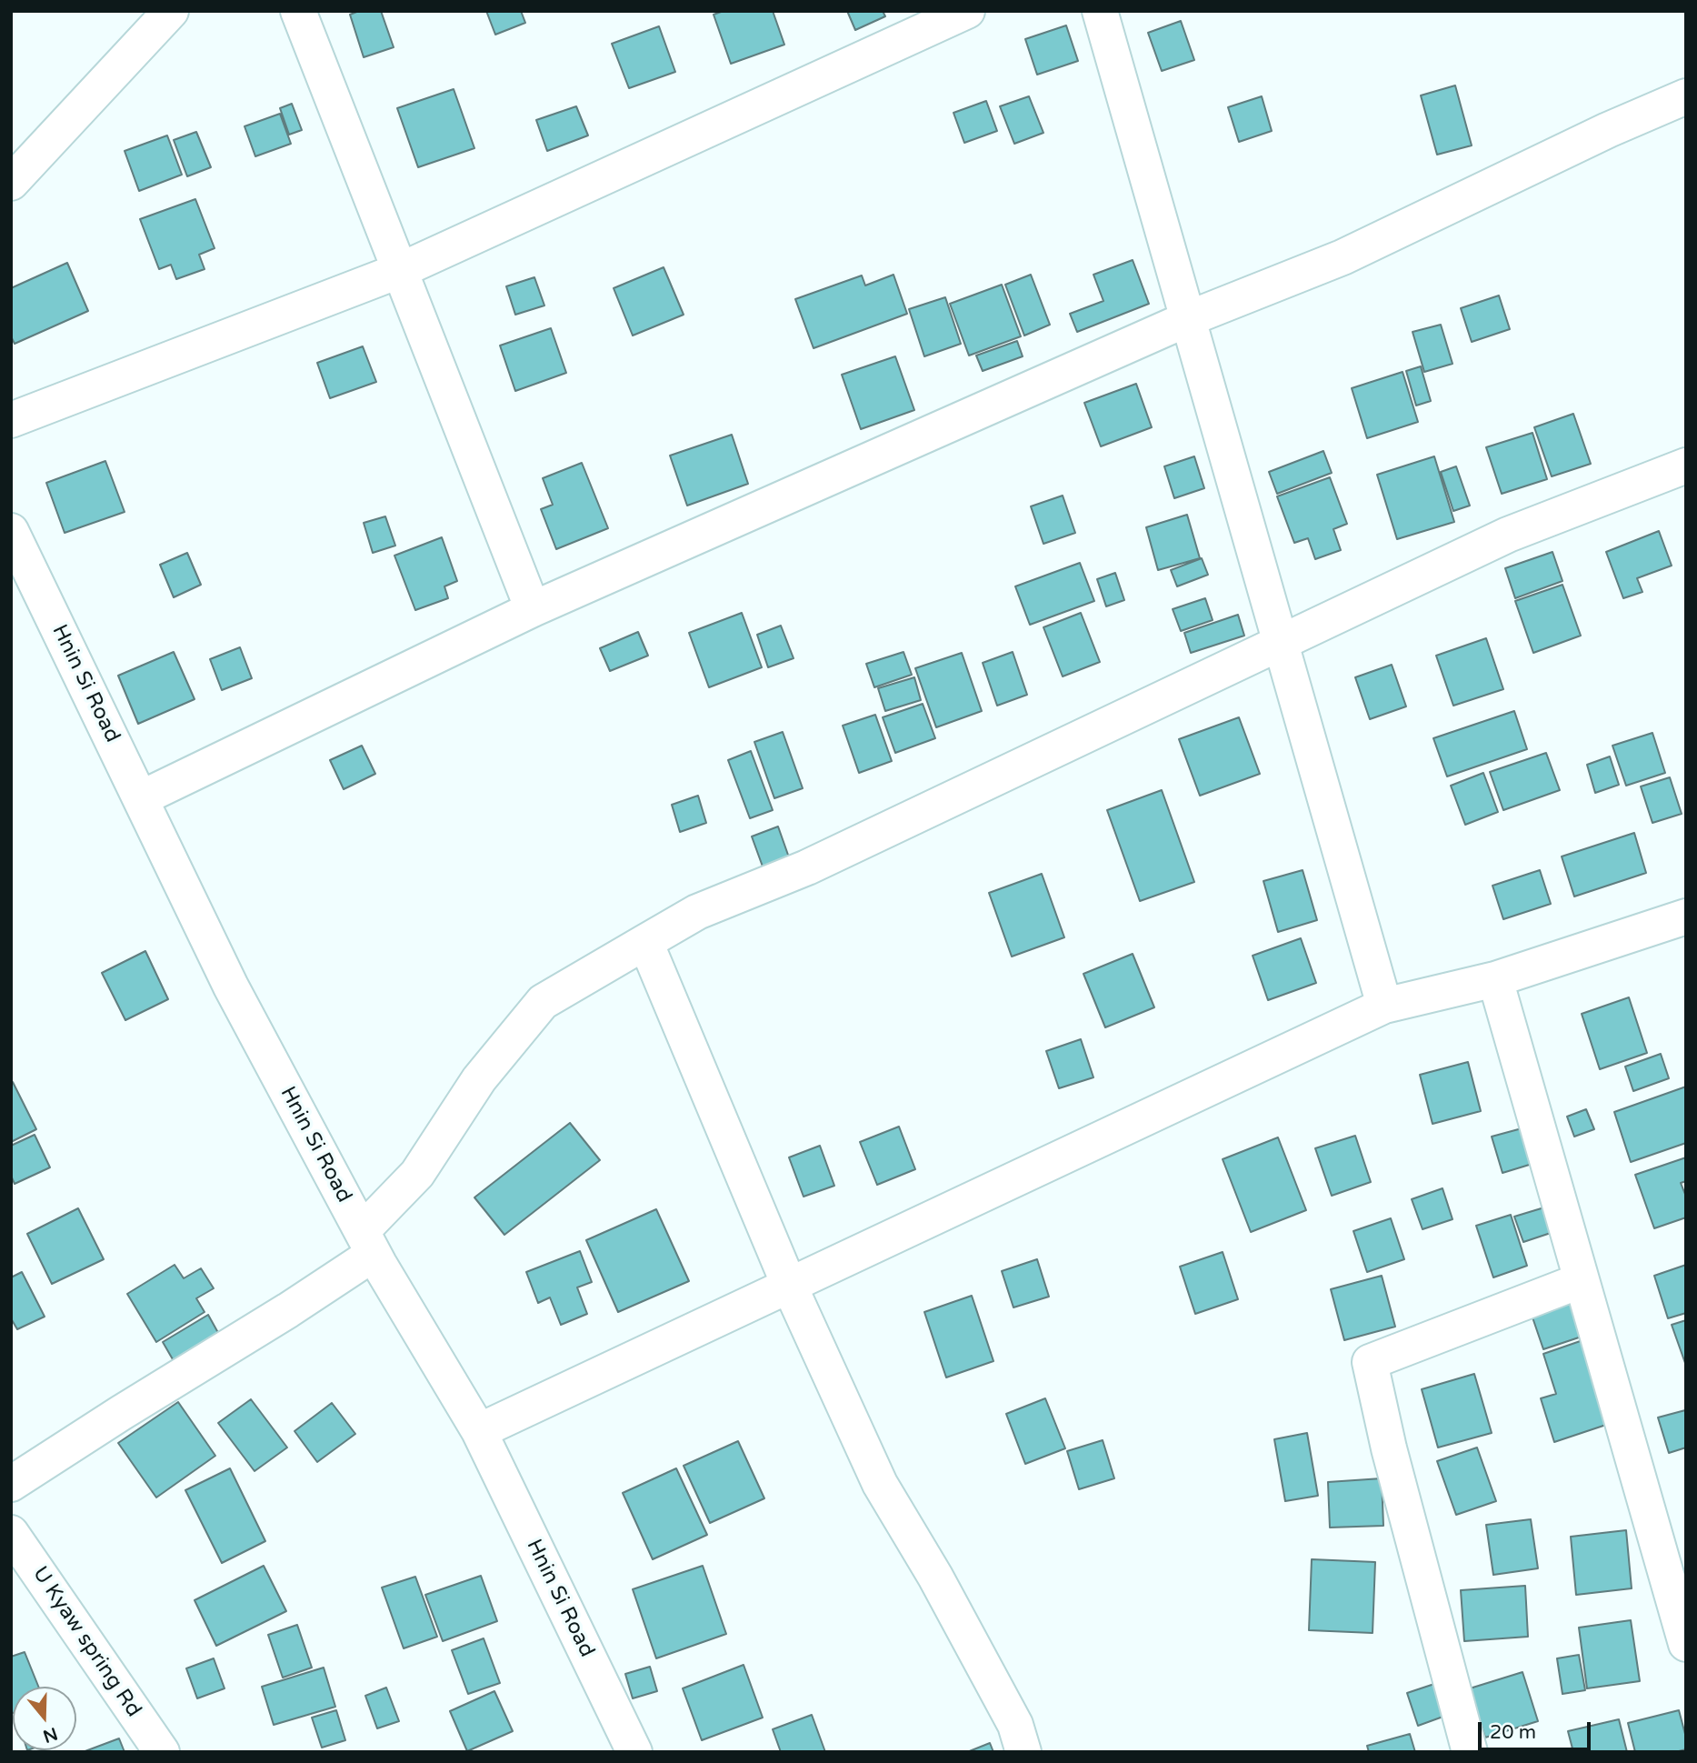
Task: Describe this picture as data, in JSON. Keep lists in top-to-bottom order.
{
  "streets": {
    "street": ["Hnin Si Road", "U Kyaw spring Rd"]
  },
  "scale_bar": "20 m",
  "north": "bottom"
}
